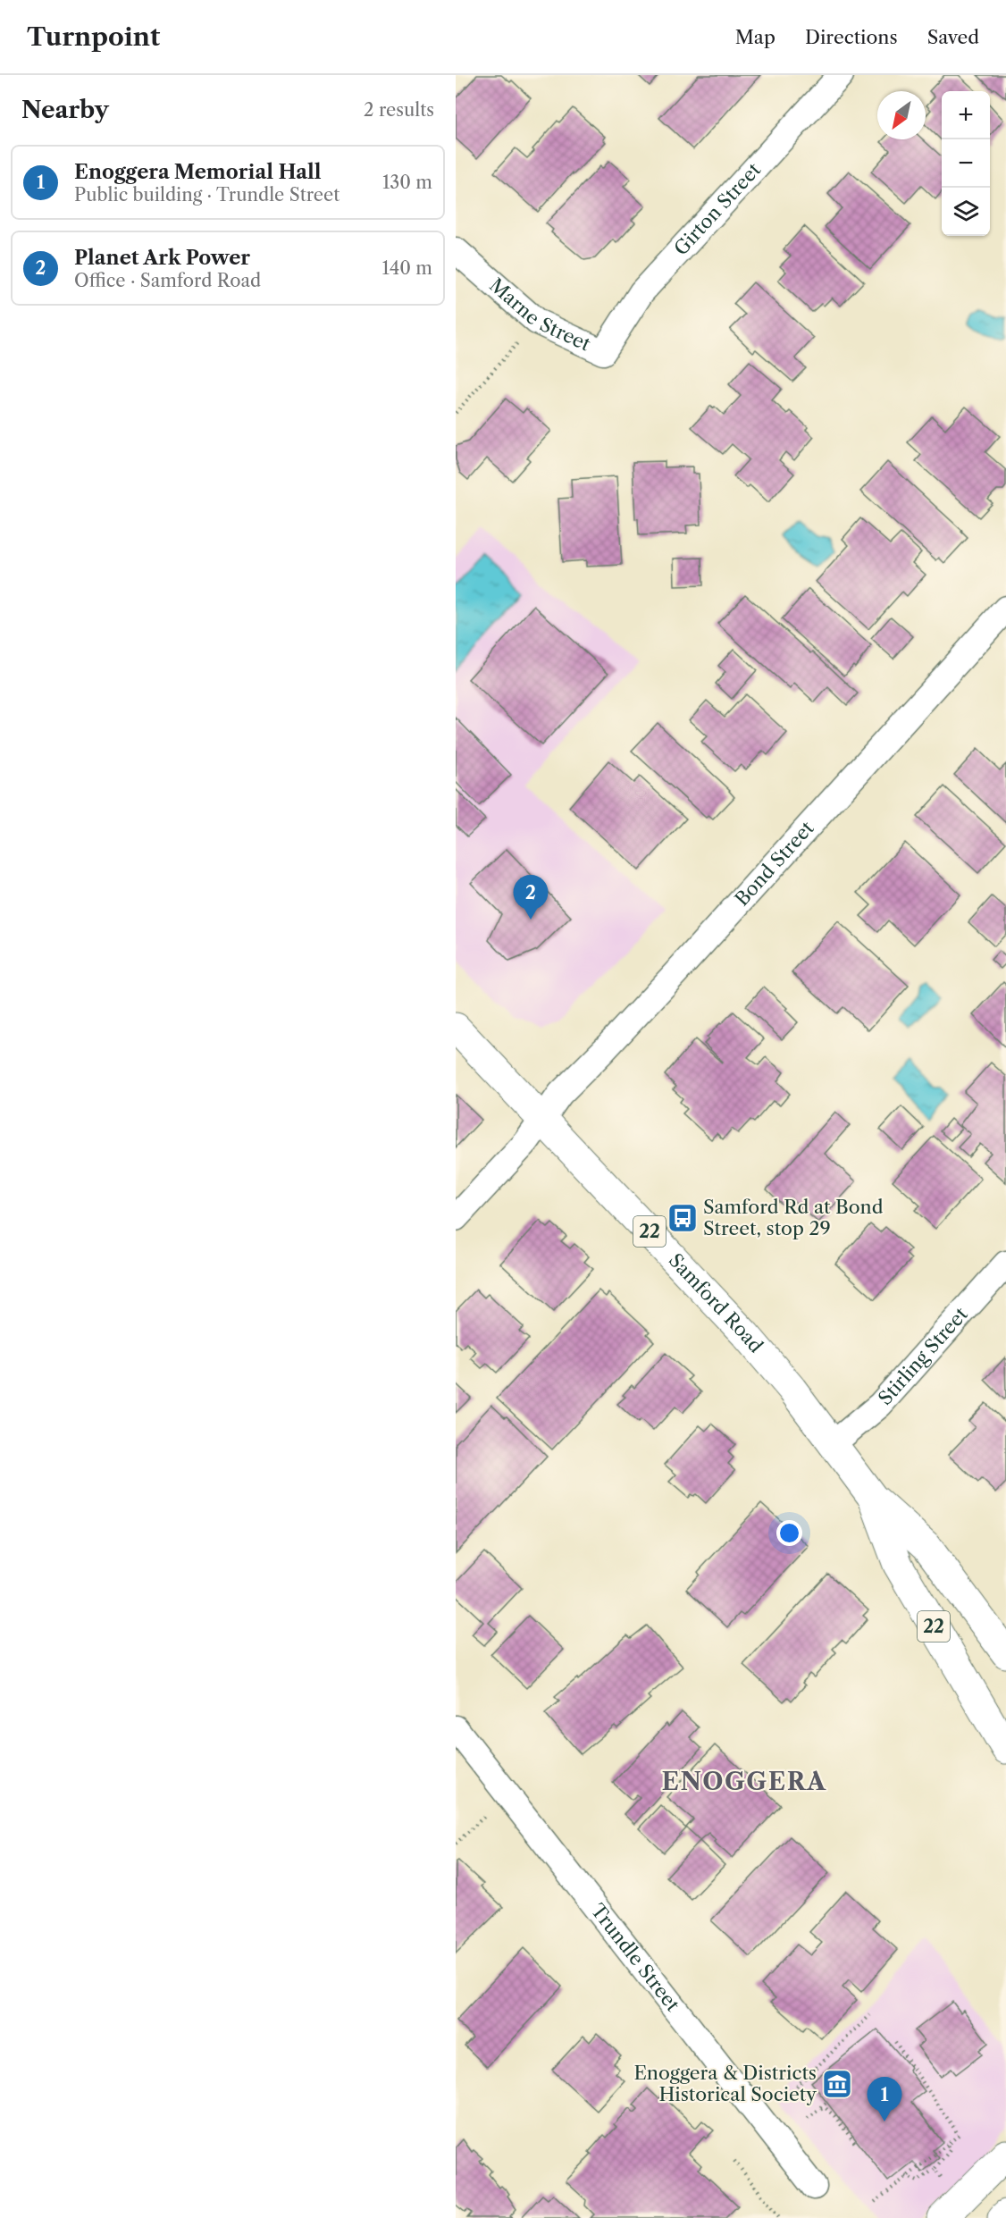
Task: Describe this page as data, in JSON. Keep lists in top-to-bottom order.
{
  "streets": {
    "main road": ["22", "Samford Road"],
    "street": [
      "Girton Street",
      "Marne Street",
      "Bond Street",
      "Stirling Street",
      "Trundle Street"
    ]
  },
  "crossings": [
    ["Girton Street", "Marne Street"],
    ["Bond Street", "Samford Road"],
    ["Samford Road", "Stirling Street"]
  ],
  "districts": ["ENOGGERA"],
  "places": {
    "bus stop": ["Samford Rd at Bond Street, stop 29"],
    "museum": ["Enoggera & Districts Historical Society"]
  },
  "north": "bottom left",
  "page": {
    "header": "Turnpoint",
    "nav": ["Map", "Directions", "Saved"],
    "heading": ["Nearby", "2 results"],
    "map_buttons": ["+", "−"],
    "list": [
      {
        "mark": "1",
        "name": "Enoggera Memorial Hall",
        "note": "Public building · Trundle Street",
        "value": "130 m"
      },
      {
        "mark": "2",
        "name": "Planet Ark Power",
        "note": "Office · Samford Road",
        "value": "140 m"
      }
    ],
    "pins": ["2", "1"]
  }
}
